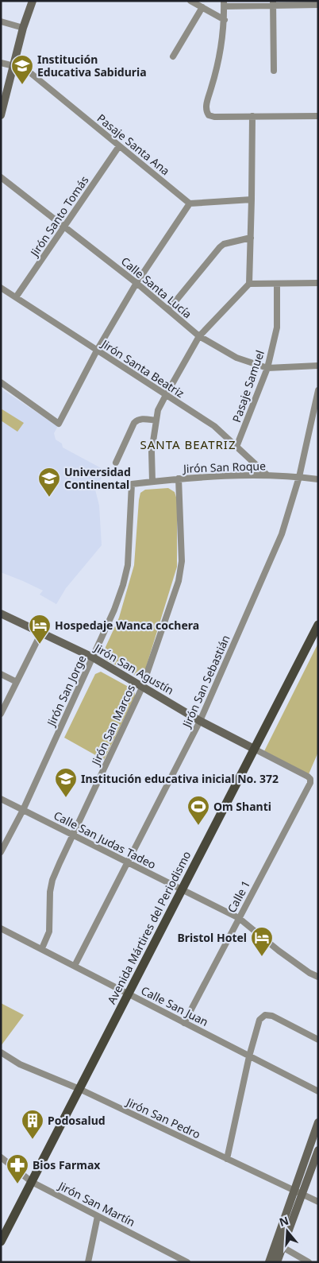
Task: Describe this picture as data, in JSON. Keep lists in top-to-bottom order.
{
  "streets": {
    "main road": ["Avenida Mártires del Periodismo"],
    "street": [
      "Pasaje Santa Ana",
      "Jirón Santo Tomás",
      "Calle Santa Lucía",
      "Jirón Santa Beatriz",
      "Pasaje Samuel",
      "Jirón San Roque",
      "Jirón San Agustín",
      "Jirón San Sebastián",
      "Jirón San Jorge",
      "Jirón San Marcos",
      "Calle San Judas Tadeo",
      "Calle 1",
      "Calle San Juan",
      "Jirón San Pedro",
      "Jirón San Martín"
    ]
  },
  "crossings": [
    ["Pasaje Santa Ana", "Jirón Santo Tomás"],
    ["Jirón Santo Tomás", "Calle Santa Lucía"],
    ["Jirón Santo Tomás", "Jirón Santa Beatriz"],
    ["Calle Santa Lucía", "Pasaje Samuel"],
    ["Jirón Santa Beatriz", "Pasaje Samuel"],
    ["Jirón Santa Beatriz", "Jirón San Roque"],
    ["Jirón San Roque", "Jirón San Sebastián"],
    ["Jirón San Roque", "Jirón San Jorge"],
    ["Jirón San Roque", "Jirón San Marcos"],
    ["Jirón San Agustín", "Jirón San Sebastián"],
    ["Jirón San Agustín", "Jirón San Jorge"],
    ["Jirón San Agustín", "Jirón San Marcos"],
    ["Jirón San Agustín", "Calle 1"],
    ["Jirón San Agustín", "Avenida Mártires del Periodismo"],
    ["Jirón San Sebastián", "Calle San Judas Tadeo"],
    ["Jirón San Sebastián", "Calle San Juan"],
    ["Jirón San Jorge", "Calle San Judas Tadeo"],
    ["Jirón San Marcos", "Calle San Judas Tadeo"],
    ["Jirón San Marcos", "Calle San Juan"],
    ["Calle San Judas Tadeo", "Calle 1"],
    ["Calle San Judas Tadeo", "Avenida Mártires del Periodismo"],
    ["Calle 1", "Avenida Mártires del Periodismo"],
    ["Calle 1", "Calle San Juan"],
    ["Avenida Mártires del Periodismo", "Calle San Juan"],
    ["Avenida Mártires del Periodismo", "Jirón San Pedro"],
    ["Avenida Mártires del Periodismo", "Jirón San Martín"]
  ],
  "districts": ["SANTA BEATRIZ"],
  "places": {
    "school or university": ["Institución Educativa Sabiduria", "Universidad Continental", "Institución educativa inicial No. 372"],
    "hotel": ["Hospedaje Wanca cochera", "Bristol Hotel"],
    "sports": ["Om Shanti"],
    "building": ["Podosalud"],
    "pharmacy": ["Bios Farmax"]
  },
  "north": "top"
}
